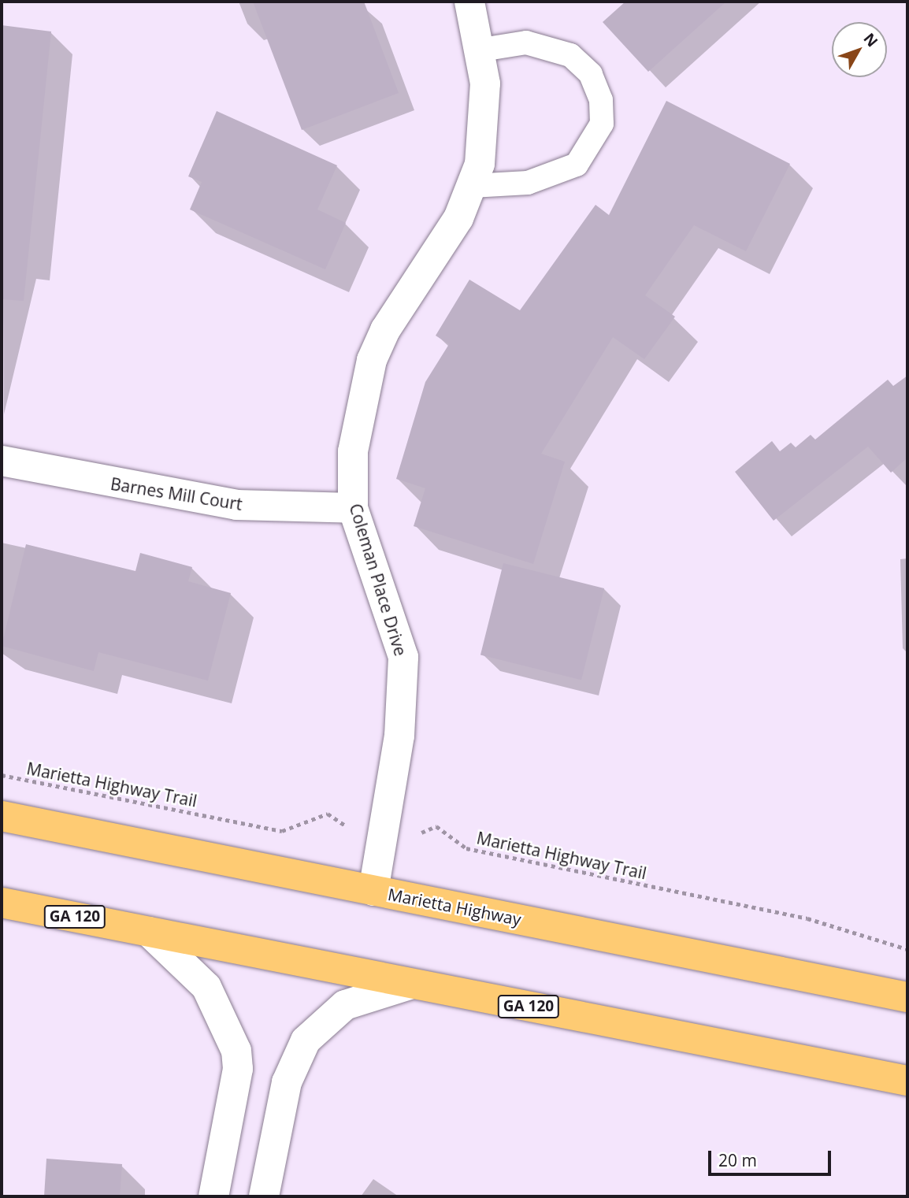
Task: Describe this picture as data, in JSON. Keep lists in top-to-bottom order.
{
  "streets": {
    "highway": ["Marietta Highway", "GA 120"],
    "street": ["Barnes Mill Court", "Coleman Place Drive"],
    "path": ["Marietta Highway Trail"]
  },
  "crossings": [
    ["Barnes Mill Court", "Coleman Place Drive"],
    ["Coleman Place Drive", "Marietta Highway Trail"],
    ["Coleman Place Drive", "Marietta Highway"]
  ],
  "scale_bar": "20 m",
  "north": "top right"
}
